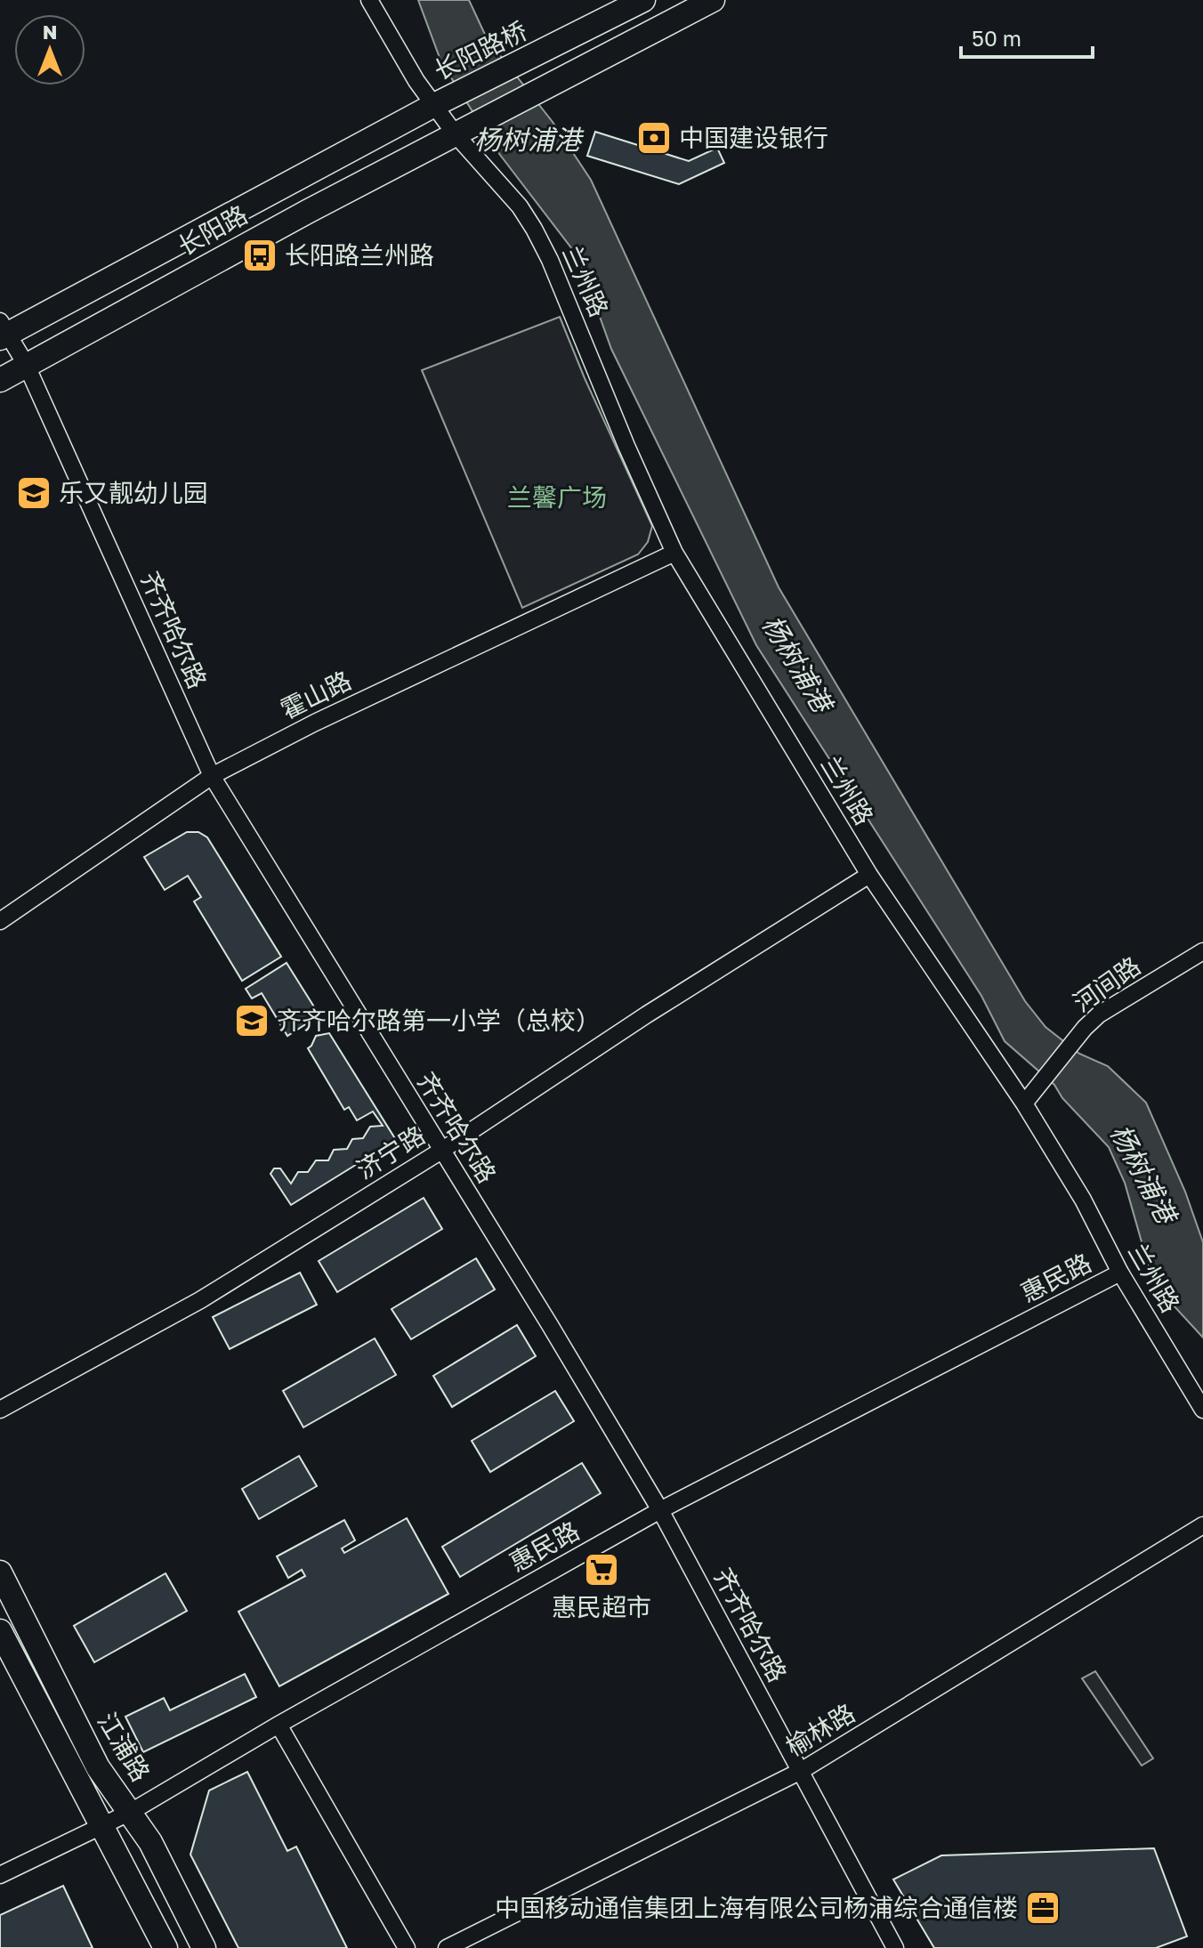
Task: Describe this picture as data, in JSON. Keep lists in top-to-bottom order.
{
  "streets": {
    "main road": ["长阳路桥", "长阳路", "江浦路"],
    "street": [
      "兰州路",
      "齐齐哈尔路",
      "霍山路",
      "河间路",
      "济宁路",
      "惠民路",
      "榆林路"
    ]
  },
  "crossings": [
    ["长阳路桥", "长阳路"],
    ["长阳路桥", "兰州路"],
    ["长阳路", "兰州路"],
    ["长阳路", "齐齐哈尔路"],
    ["兰州路", "霍山路"],
    ["兰州路", "河间路"],
    ["兰州路", "济宁路"],
    ["兰州路", "惠民路"],
    ["齐齐哈尔路", "霍山路"],
    ["齐齐哈尔路", "济宁路"],
    ["齐齐哈尔路", "惠民路"],
    ["齐齐哈尔路", "榆林路"],
    ["惠民路", "江浦路"]
  ],
  "water": ["杨树浦港"],
  "parks": ["兰馨广场"],
  "places": {
    "bank": ["中国建设银行"],
    "bus stop": ["长阳路兰州路"],
    "school or university": ["乐又靓幼儿园", "齐齐哈尔路第一小学（总校）"],
    "supermarket": ["惠民超市"],
    "office": ["中国移动通信集团上海有限公司杨浦综合通信楼"]
  },
  "scale_bar": "50 m",
  "north": "top"
}
